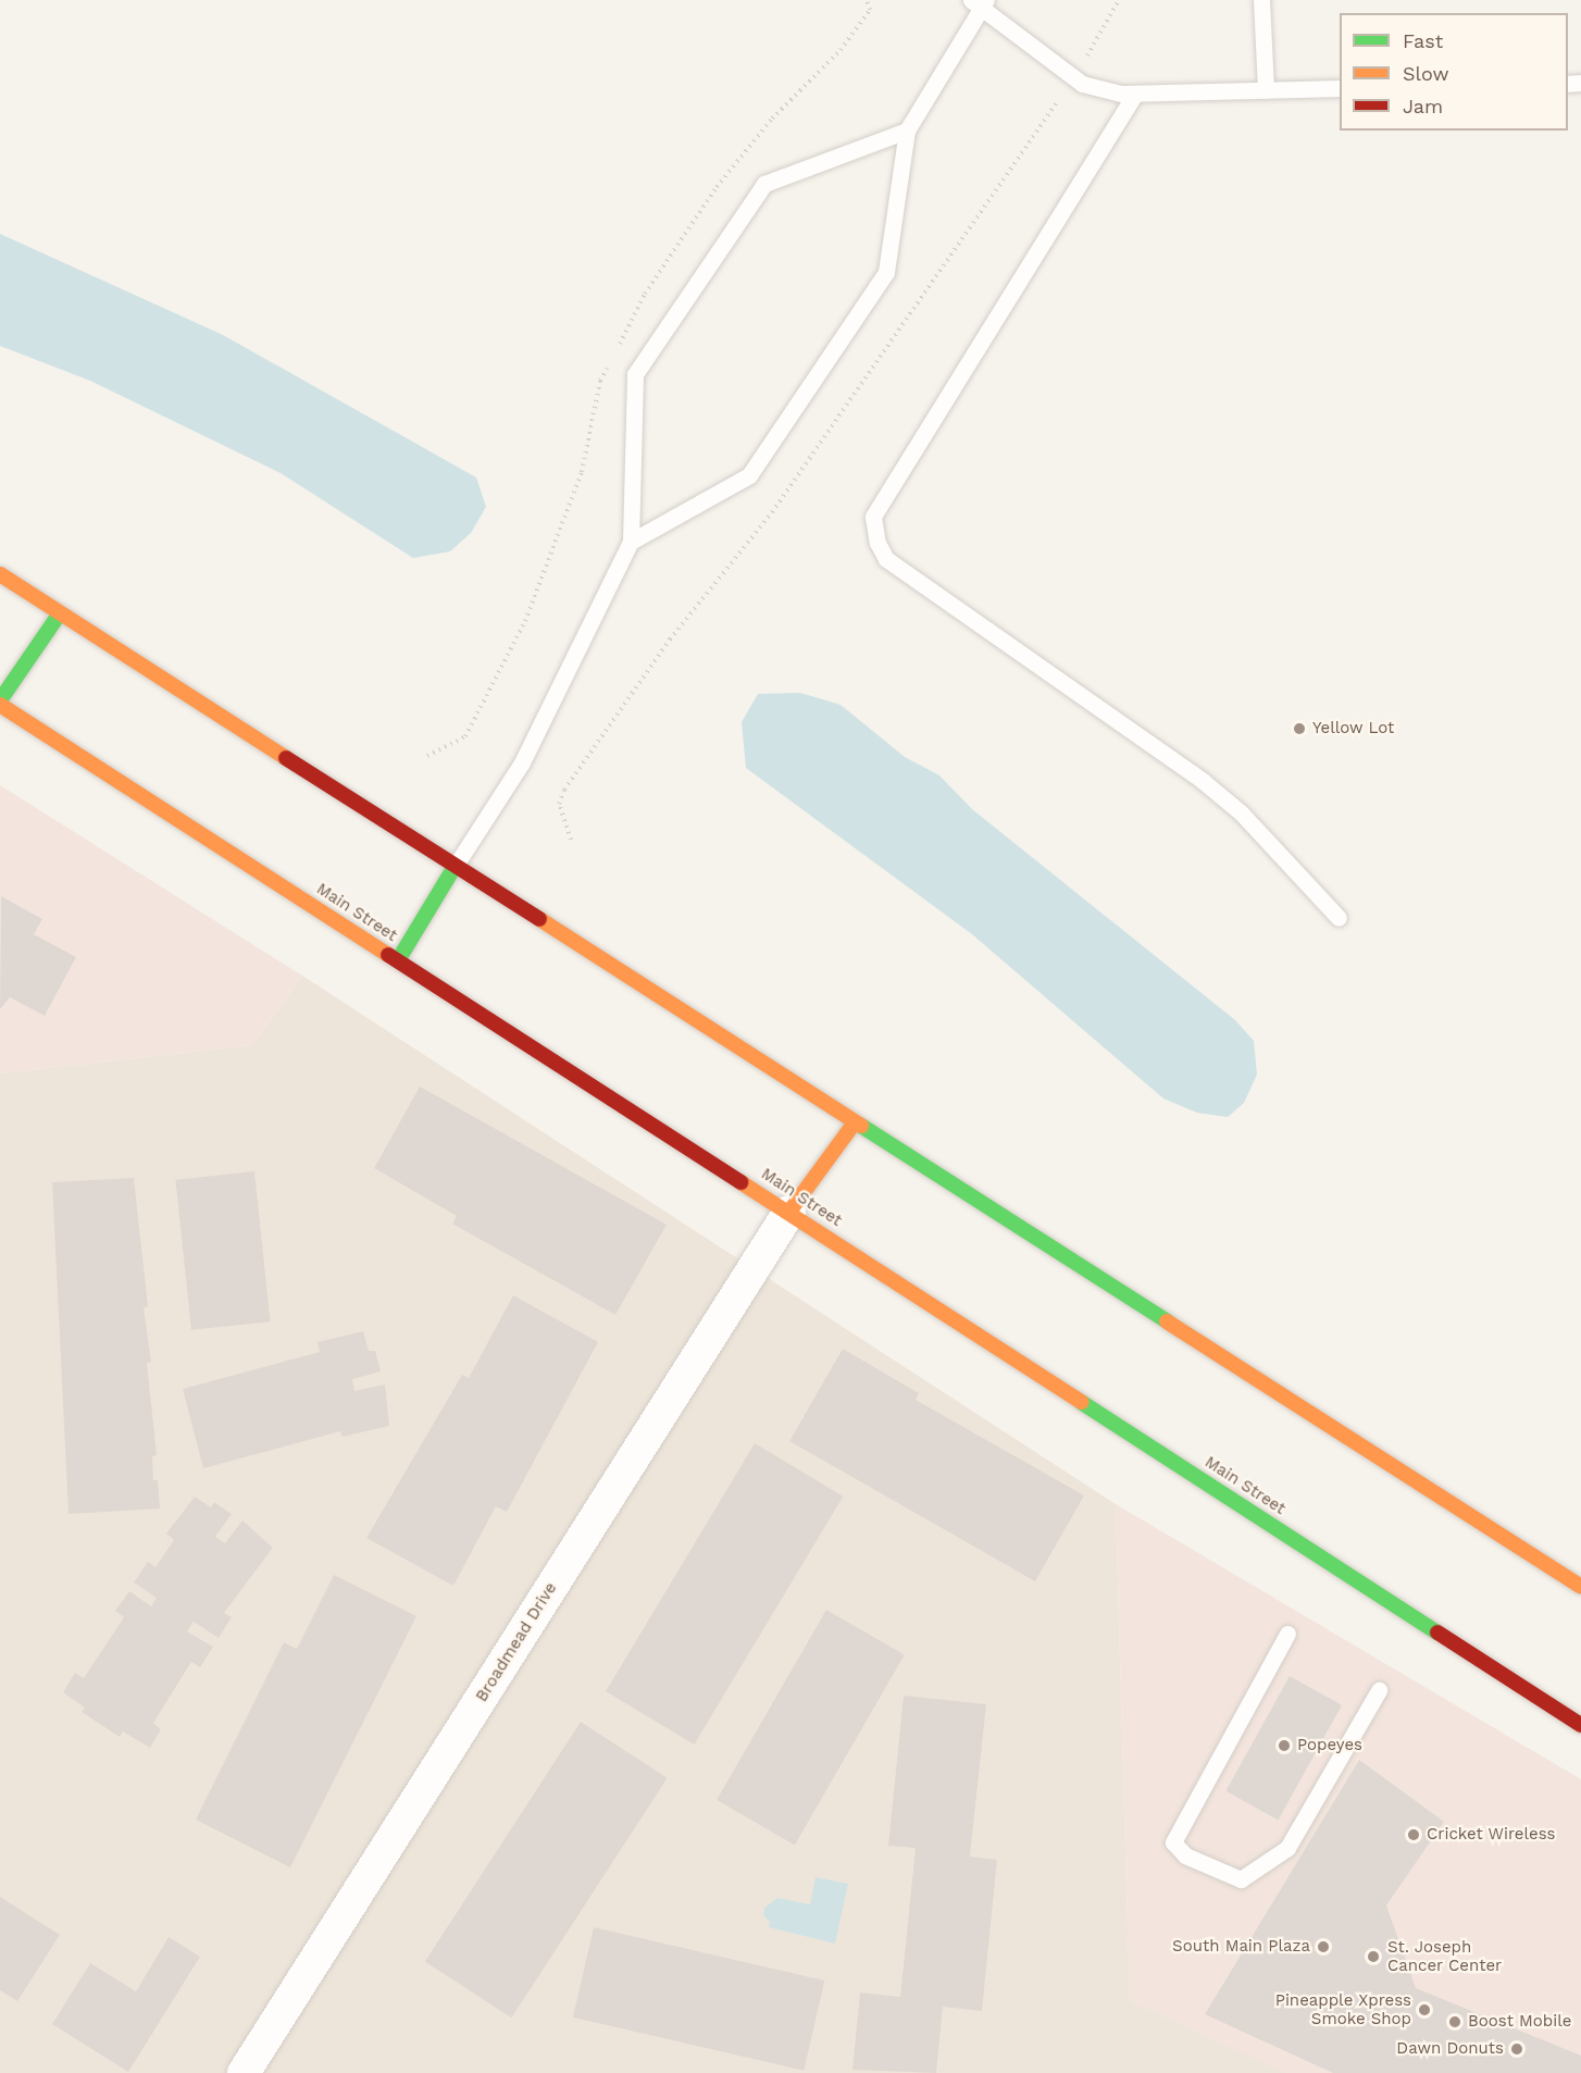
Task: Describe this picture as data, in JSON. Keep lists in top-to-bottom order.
{
  "streets": {
    "main road": ["Main Street"],
    "street": ["Broadmead Drive"]
  },
  "crossings": [
    ["Main Street", "Broadmead Drive"]
  ],
  "places": [
    "Yellow Lot",
    "Popeyes",
    "Cricket Wireless",
    "South Main Plaza",
    "St. Joseph Cancer Center",
    "Pineapple Xpress Smoke Shop",
    "Boost Mobile",
    "Dawn Donuts"
  ],
  "legend": ["Fast", "Slow", "Jam"]
}
